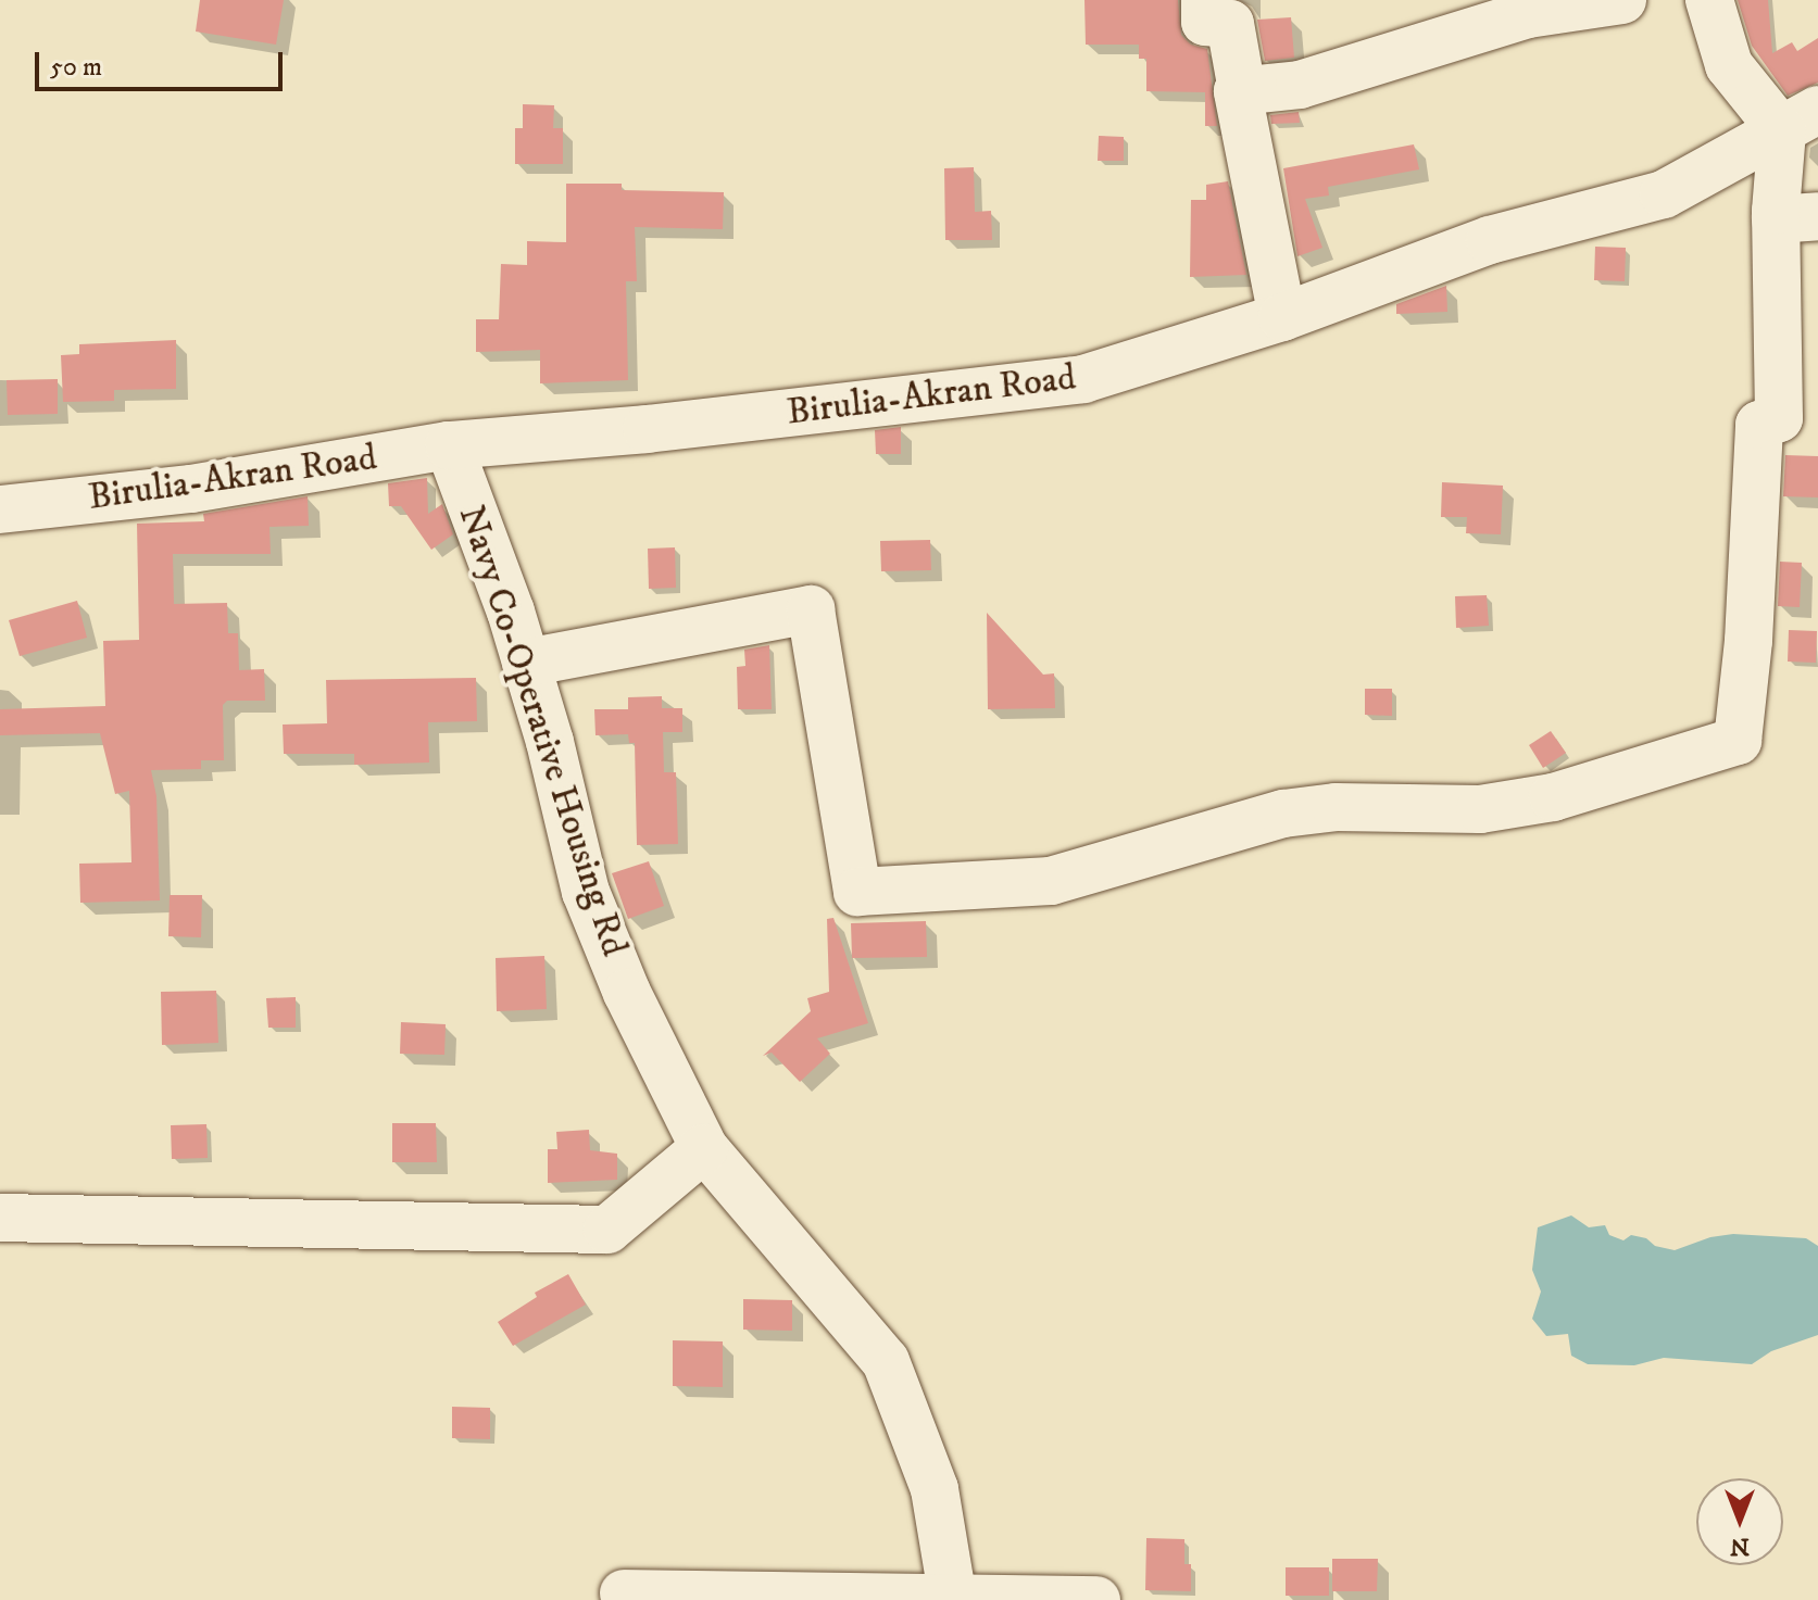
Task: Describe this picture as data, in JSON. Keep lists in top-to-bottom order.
{
  "streets": {
    "street": ["Birulia-Akran Road", "Navy Co-Operative Housing Rd"]
  },
  "crossings": [
    ["Birulia-Akran Road", "Navy Co-Operative Housing Rd"]
  ],
  "scale_bar": "50 m",
  "north": "bottom"
}
